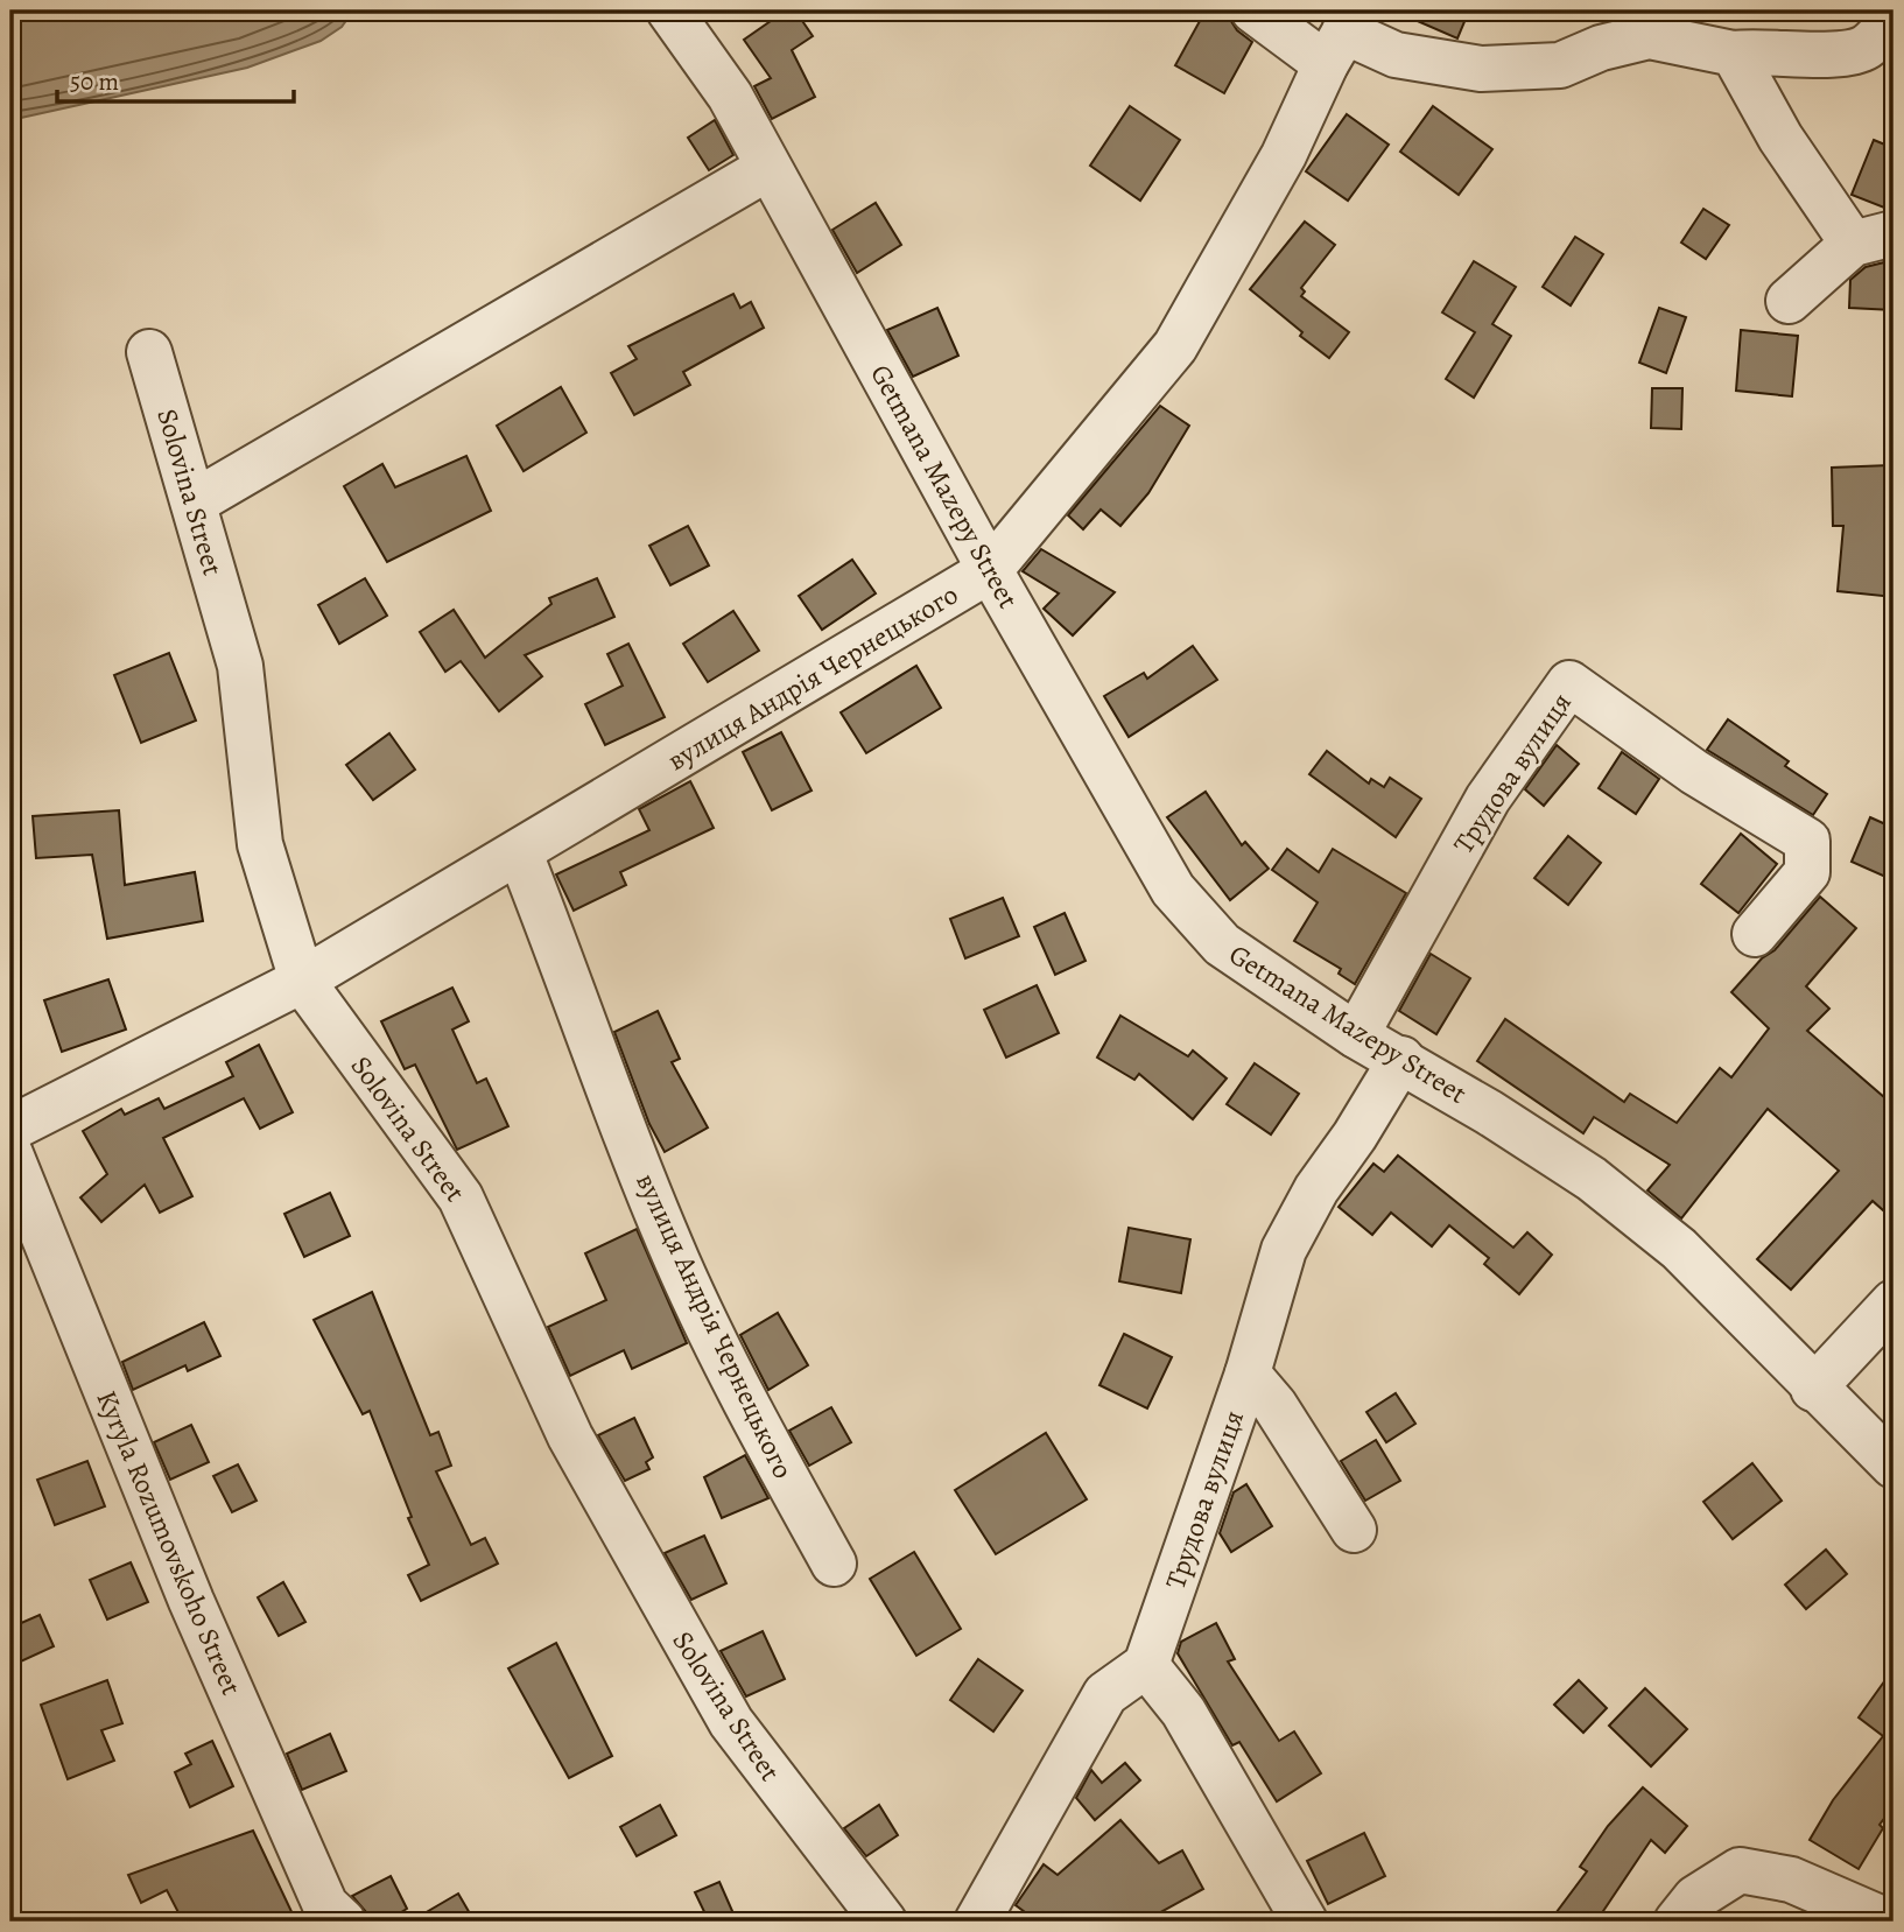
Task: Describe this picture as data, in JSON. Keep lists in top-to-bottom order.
{
  "streets": {
    "street": [
      "Getmana Mazepy Street",
      "Solovina Street",
      "вулиця Андрія Чернецького",
      "Трудова вулиця",
      "Kyryla Rozumovskoho Street"
    ]
  },
  "crossings": [
    ["Getmana Mazepy Street", "вулиця Андрія Чернецького"],
    ["Getmana Mazepy Street", "Трудова вулиця"],
    ["Solovina Street", "вулиця Андрія Чернецького"]
  ],
  "scale_bar": "50 m"
}
